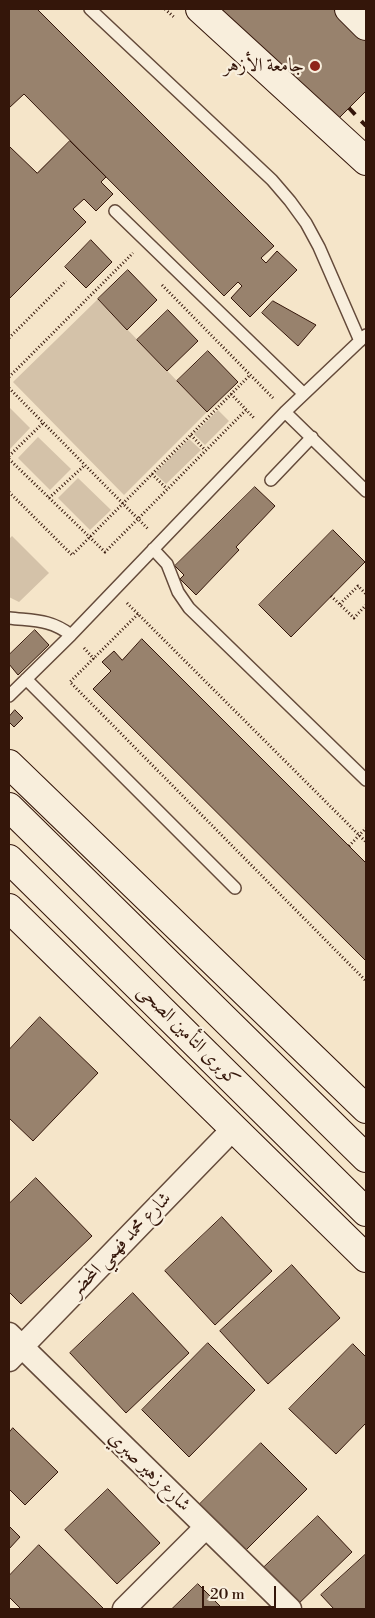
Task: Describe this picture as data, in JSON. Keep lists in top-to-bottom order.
{
  "streets": {
    "main road": ["كوبرى التأمين الصحى"],
    "street": ["شارع محمد فهمي المحضر", "شارع زهير صبري"]
  },
  "crossings": [
    ["شارع محمد فهمي المحضر", "شارع زهير صبري"]
  ],
  "places": ["جامعة الأزهر"],
  "scale_bar": "20 m"
}
